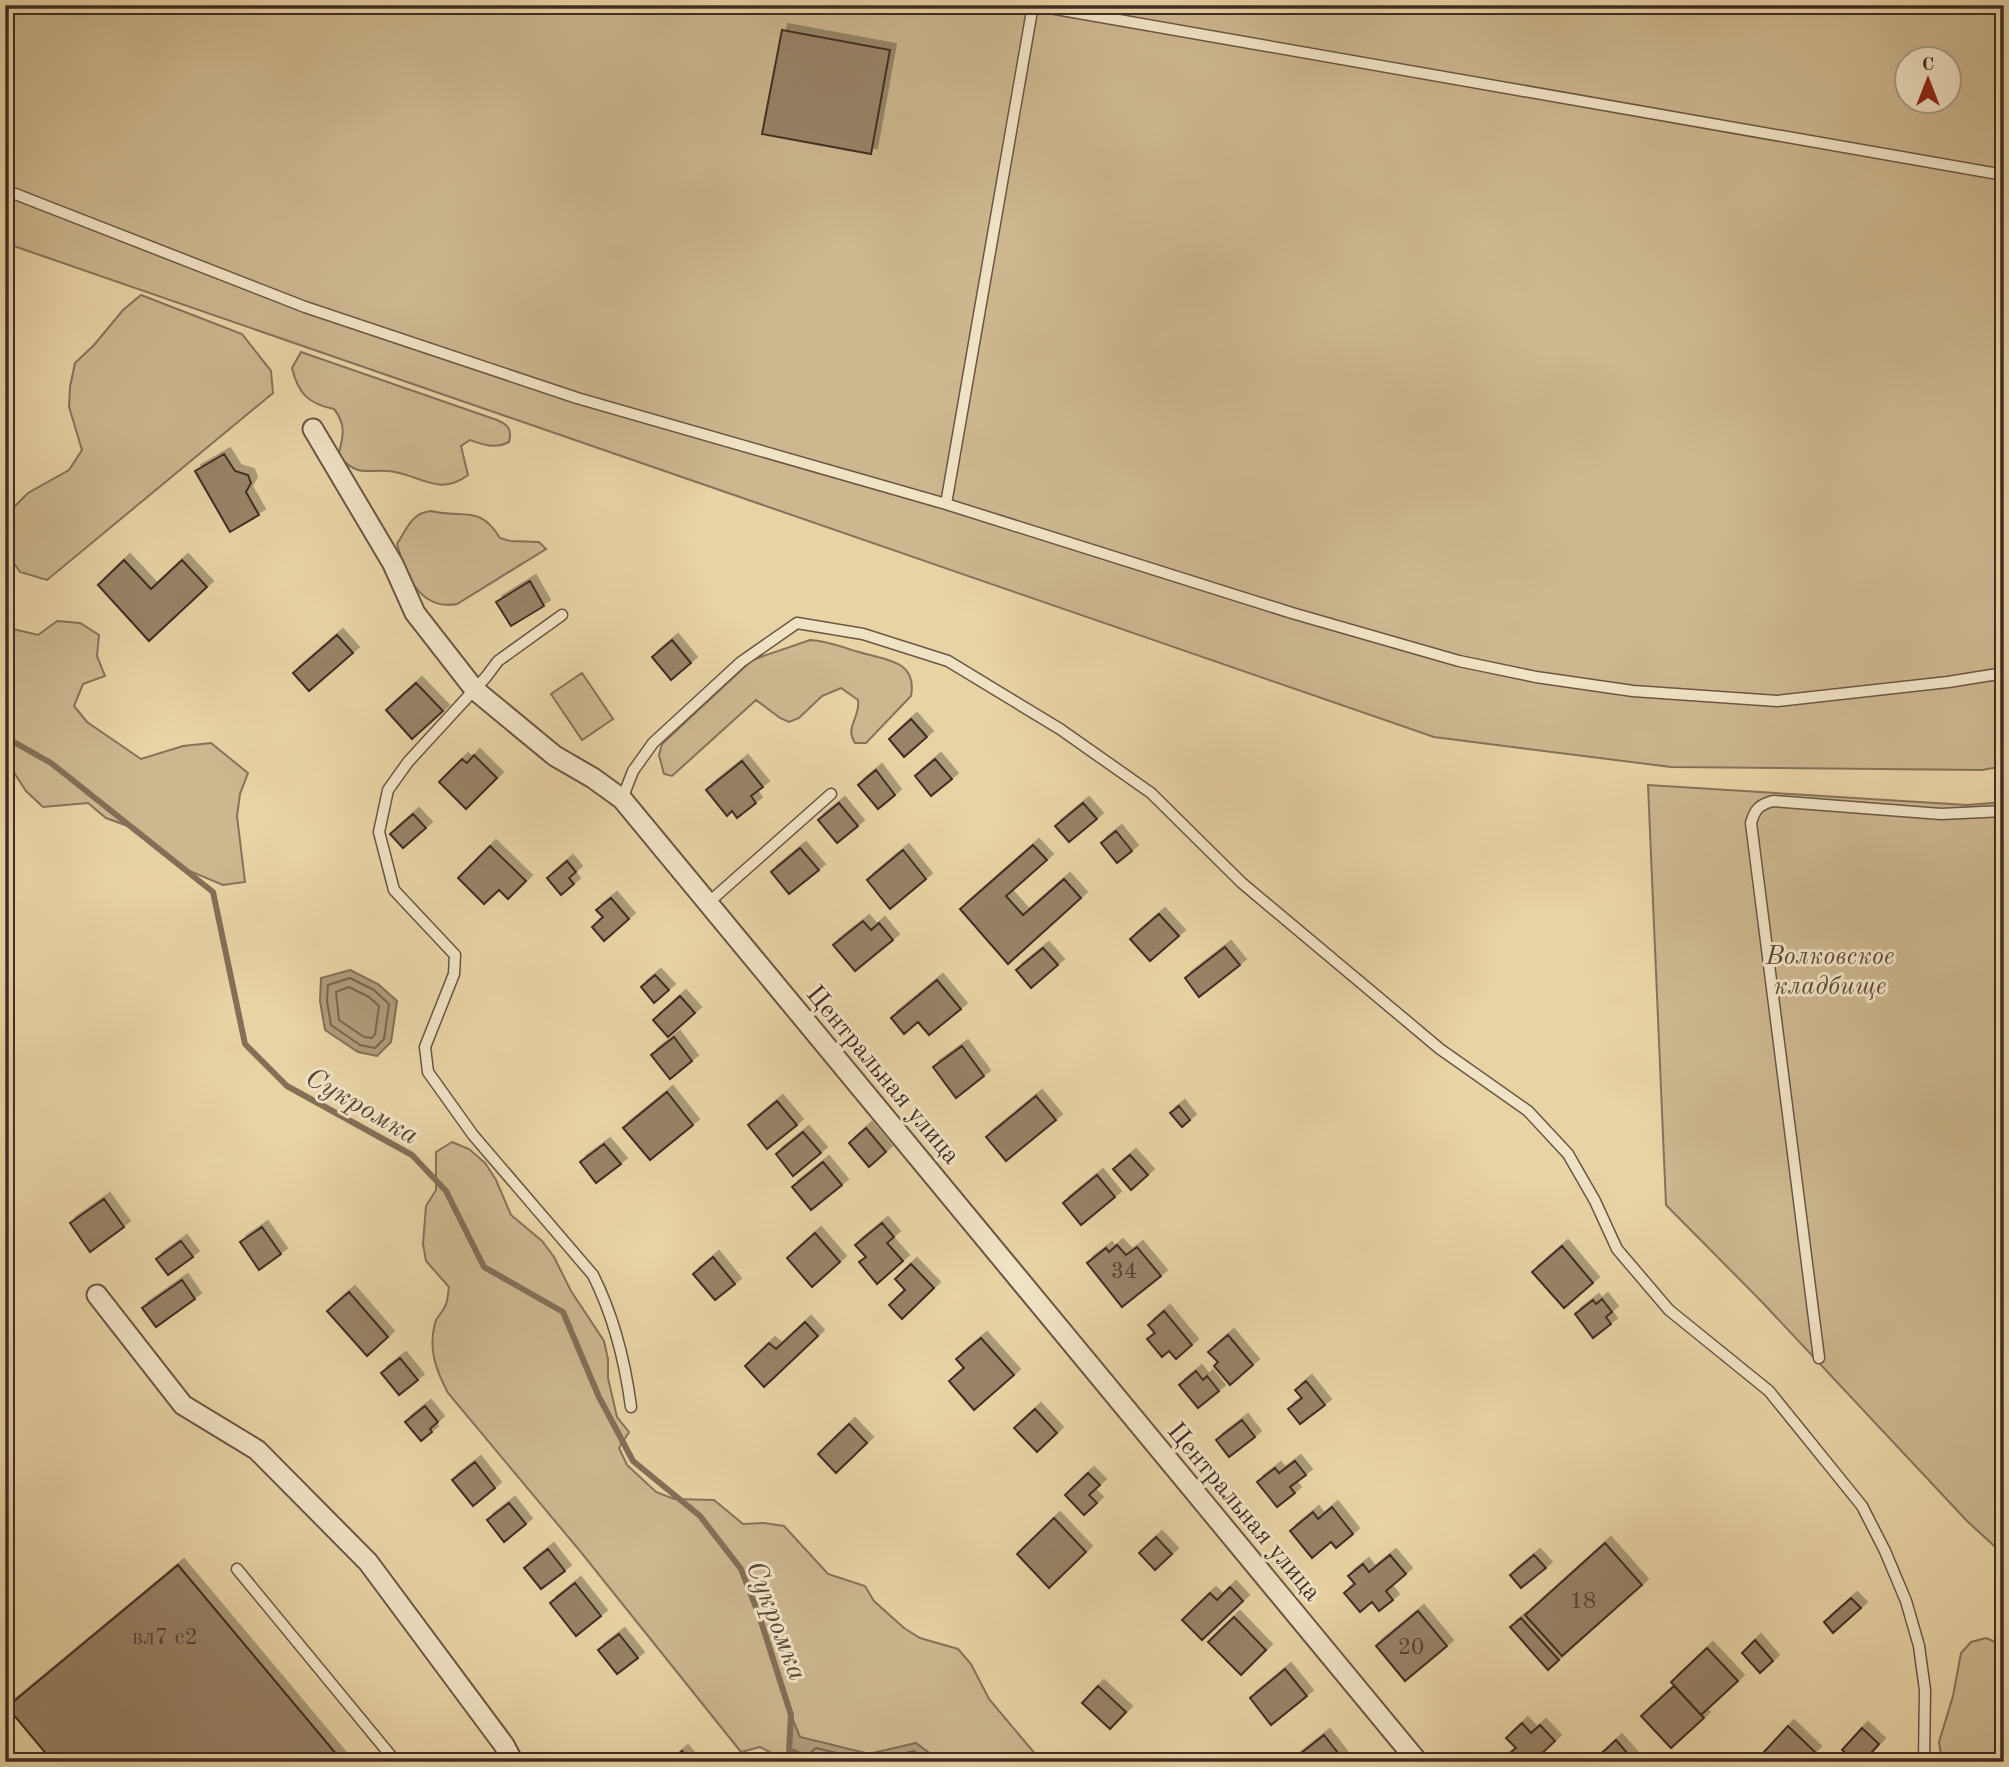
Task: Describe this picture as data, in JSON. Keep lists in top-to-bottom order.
{
  "streets": {
    "street": ["Центральная улица"]
  },
  "water": ["Сукромка"],
  "parks": ["Волковское кладбище"],
  "house_numbers": [
    "34",
    "18",
    "вл7 с2",
    "20"
  ],
  "north": "top"
}
